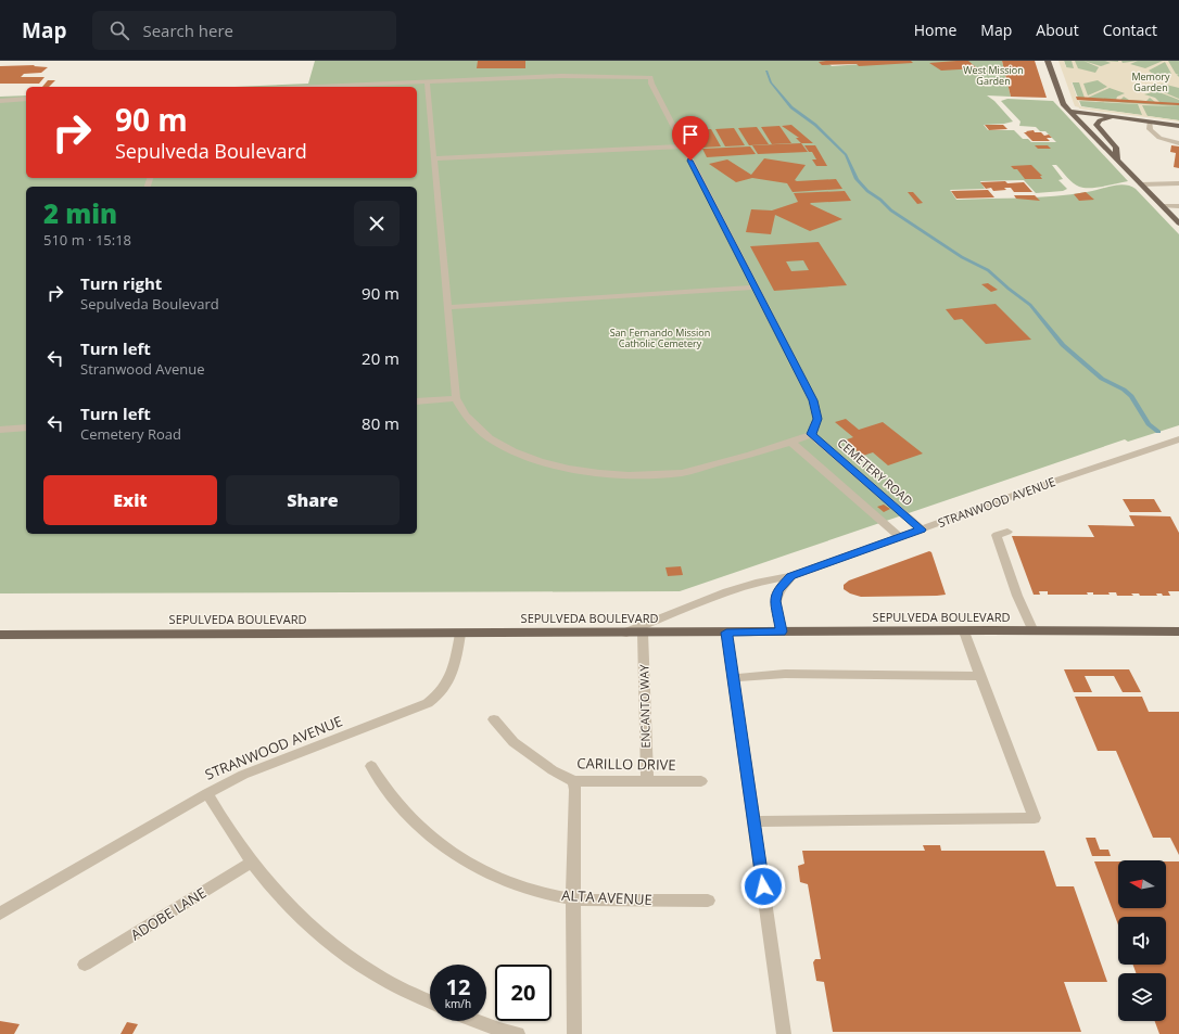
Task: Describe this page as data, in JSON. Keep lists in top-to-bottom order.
{
  "streets": {
    "main road": ["SEPULVEDA BOULEVARD"],
    "street": [
      "CEMETERY ROAD",
      "STRANWOOD AVENUE",
      "ENCANTO WAY",
      "CARILLO DRIVE",
      "ALTA AVENUE",
      "ADOBE LANE"
    ]
  },
  "crossings": [
    ["CEMETERY ROAD", "STRANWOOD AVENUE"],
    ["STRANWOOD AVENUE", "SEPULVEDA BOULEVARD"],
    ["SEPULVEDA BOULEVARD", "ENCANTO WAY"],
    ["ENCANTO WAY", "CARILLO DRIVE"]
  ],
  "parks": ["West Mission Garden", "Memory Garden", "San Fernando Mission Catholic Cemetery"],
  "north": "left",
  "page": {
    "header": "Map",
    "search": "Search here",
    "nav": [
      "Home",
      "Map",
      "About",
      "Contact"
    ],
    "turn": ["90 m", "Sepulveda Boulevard"],
    "heading": ["2 min", "510 m · 15:18"],
    "list": [
      {
        "name": "Turn right",
        "note": "Sepulveda Boulevard",
        "value": "90 m"
      },
      {
        "name": "Turn left",
        "note": "Stranwood Avenue",
        "value": "20 m"
      },
      {
        "name": "Turn left",
        "note": "Cemetery Road",
        "value": "80 m"
      }
    ],
    "buttons": ["Exit", "Share"],
    "speed": "12 km/h",
    "limit": "20"
  }
}
